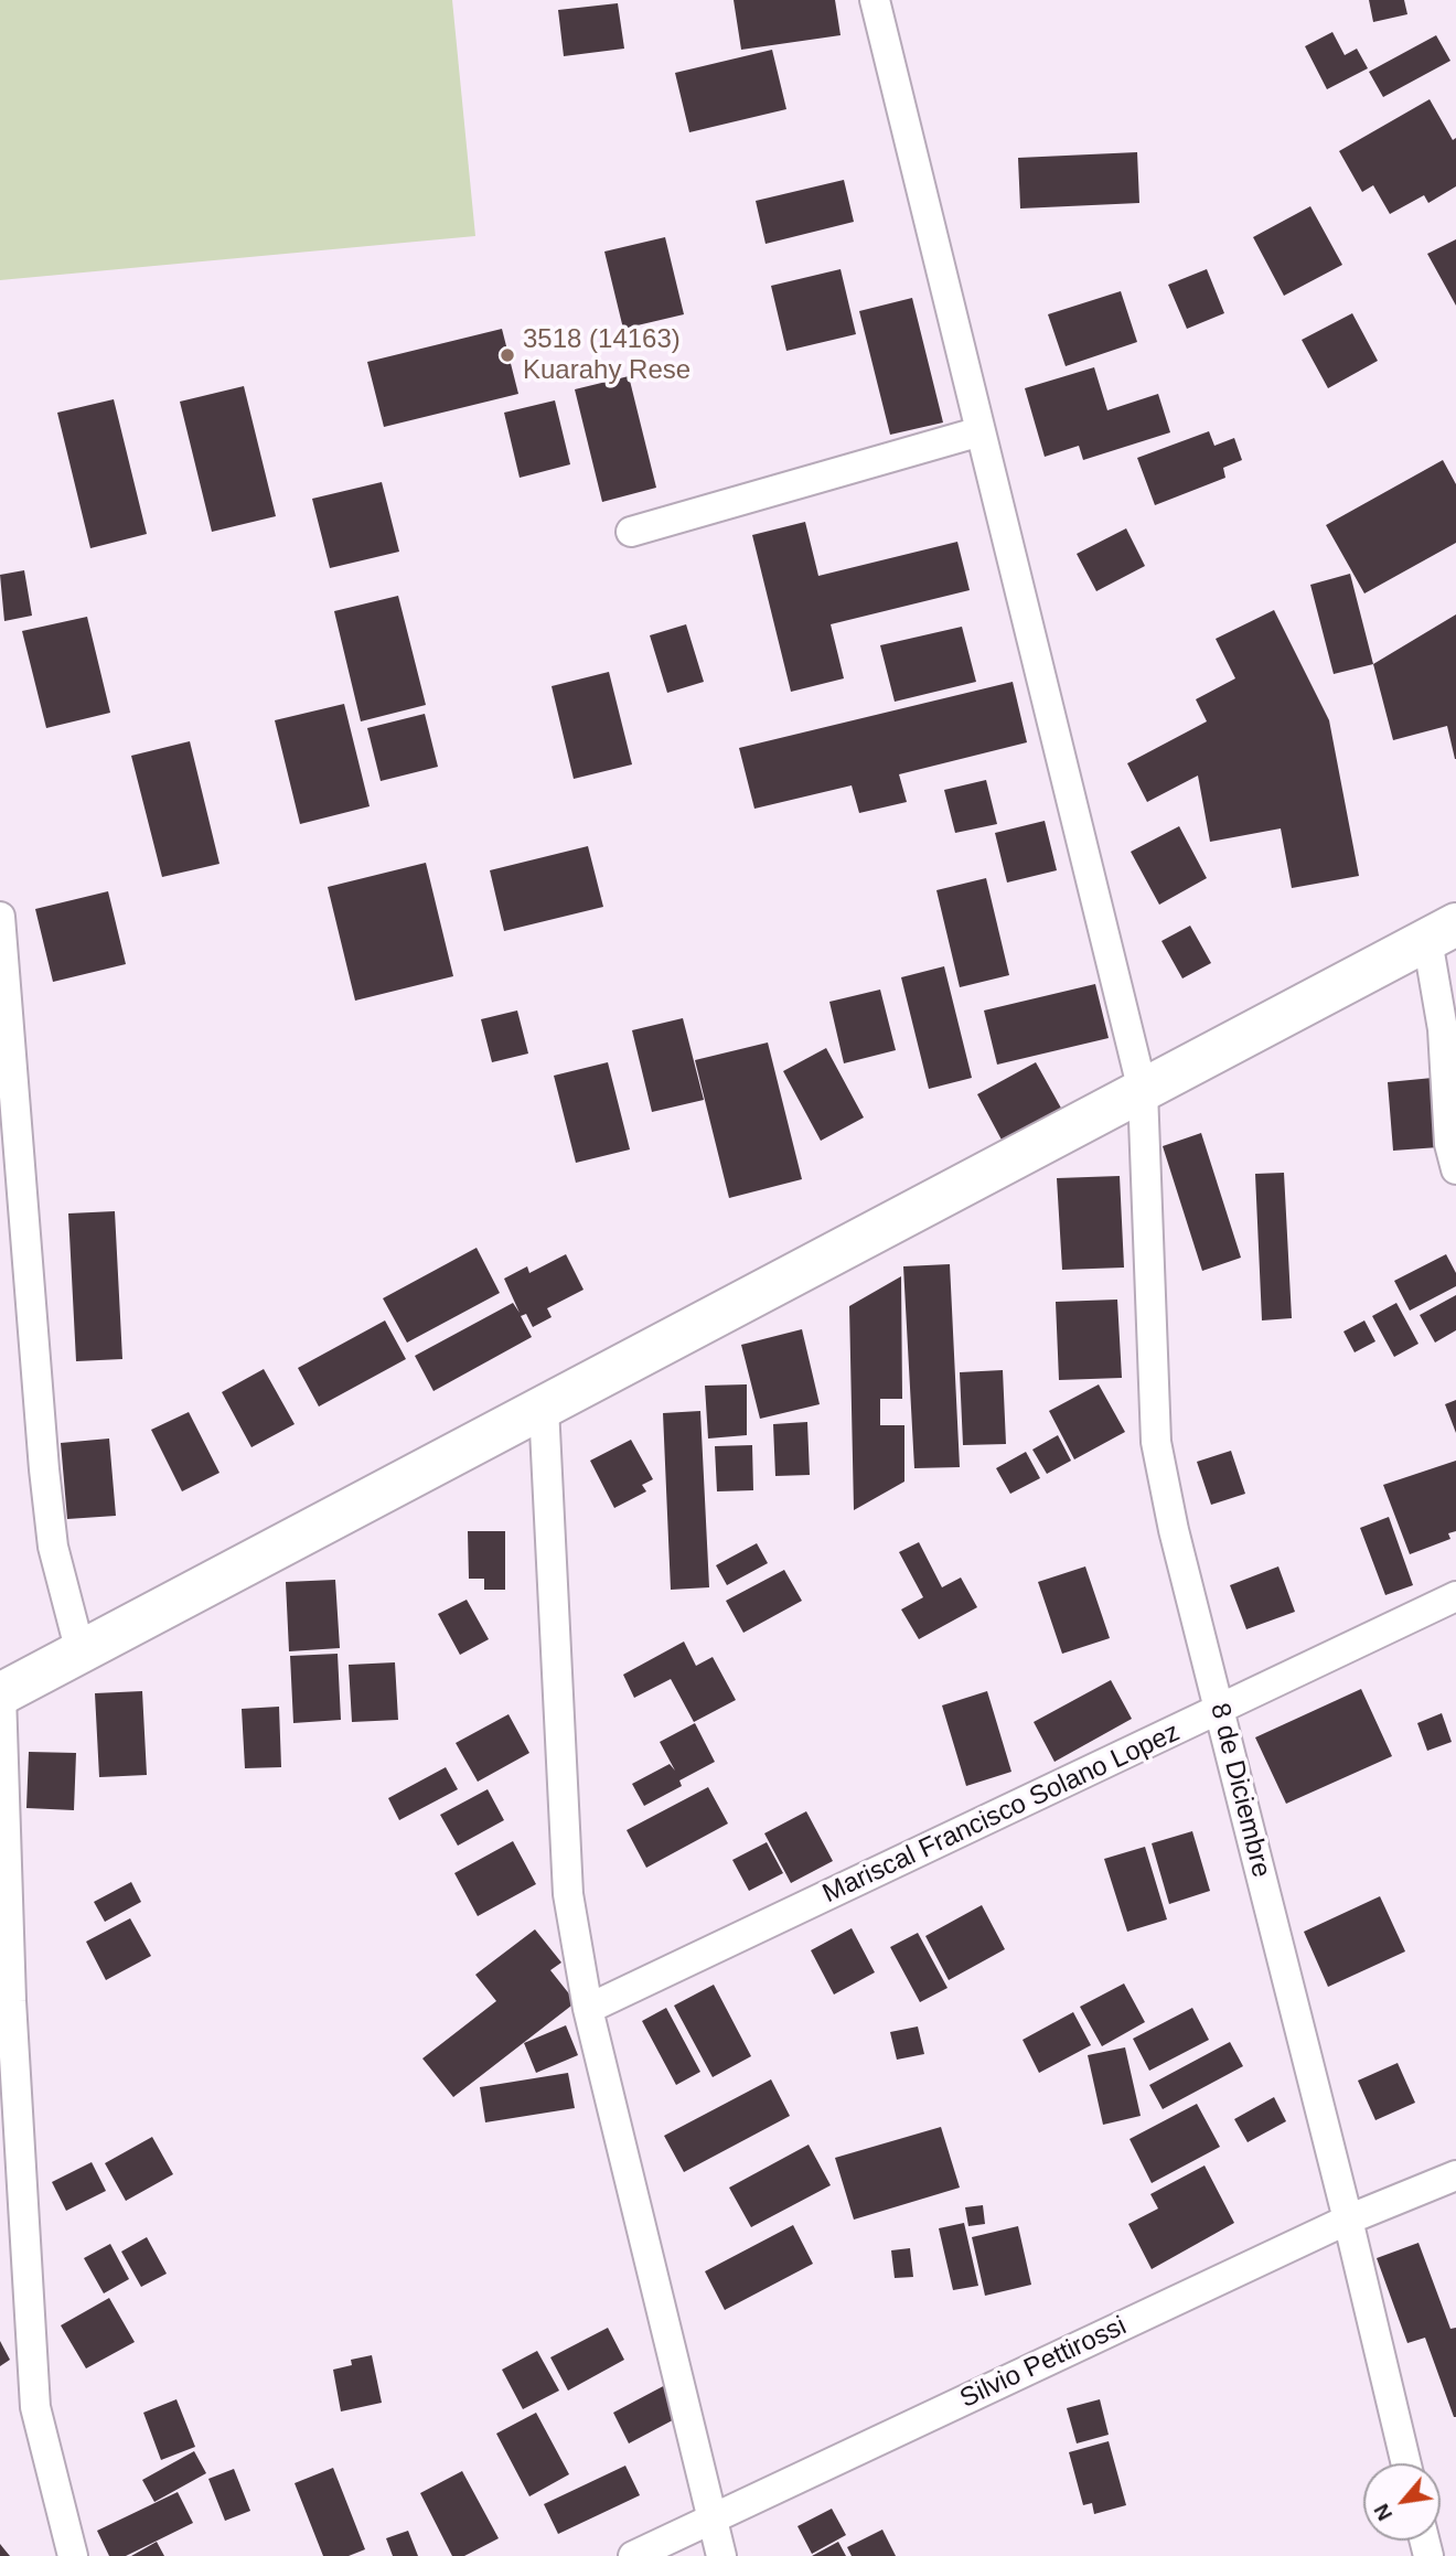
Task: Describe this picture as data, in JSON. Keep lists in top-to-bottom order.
{
  "streets": {
    "street": ["8 de Diciembre", "Mariscal Francisco Solano Lopez", "Silvio Pettirossi"]
  },
  "crossings": [
    ["8 de Diciembre", "Mariscal Francisco Solano Lopez"],
    ["8 de Diciembre", "Silvio Pettirossi"]
  ],
  "places": ["3518 (14163) Kuarahy Rese"],
  "north": "bottom left"
}
